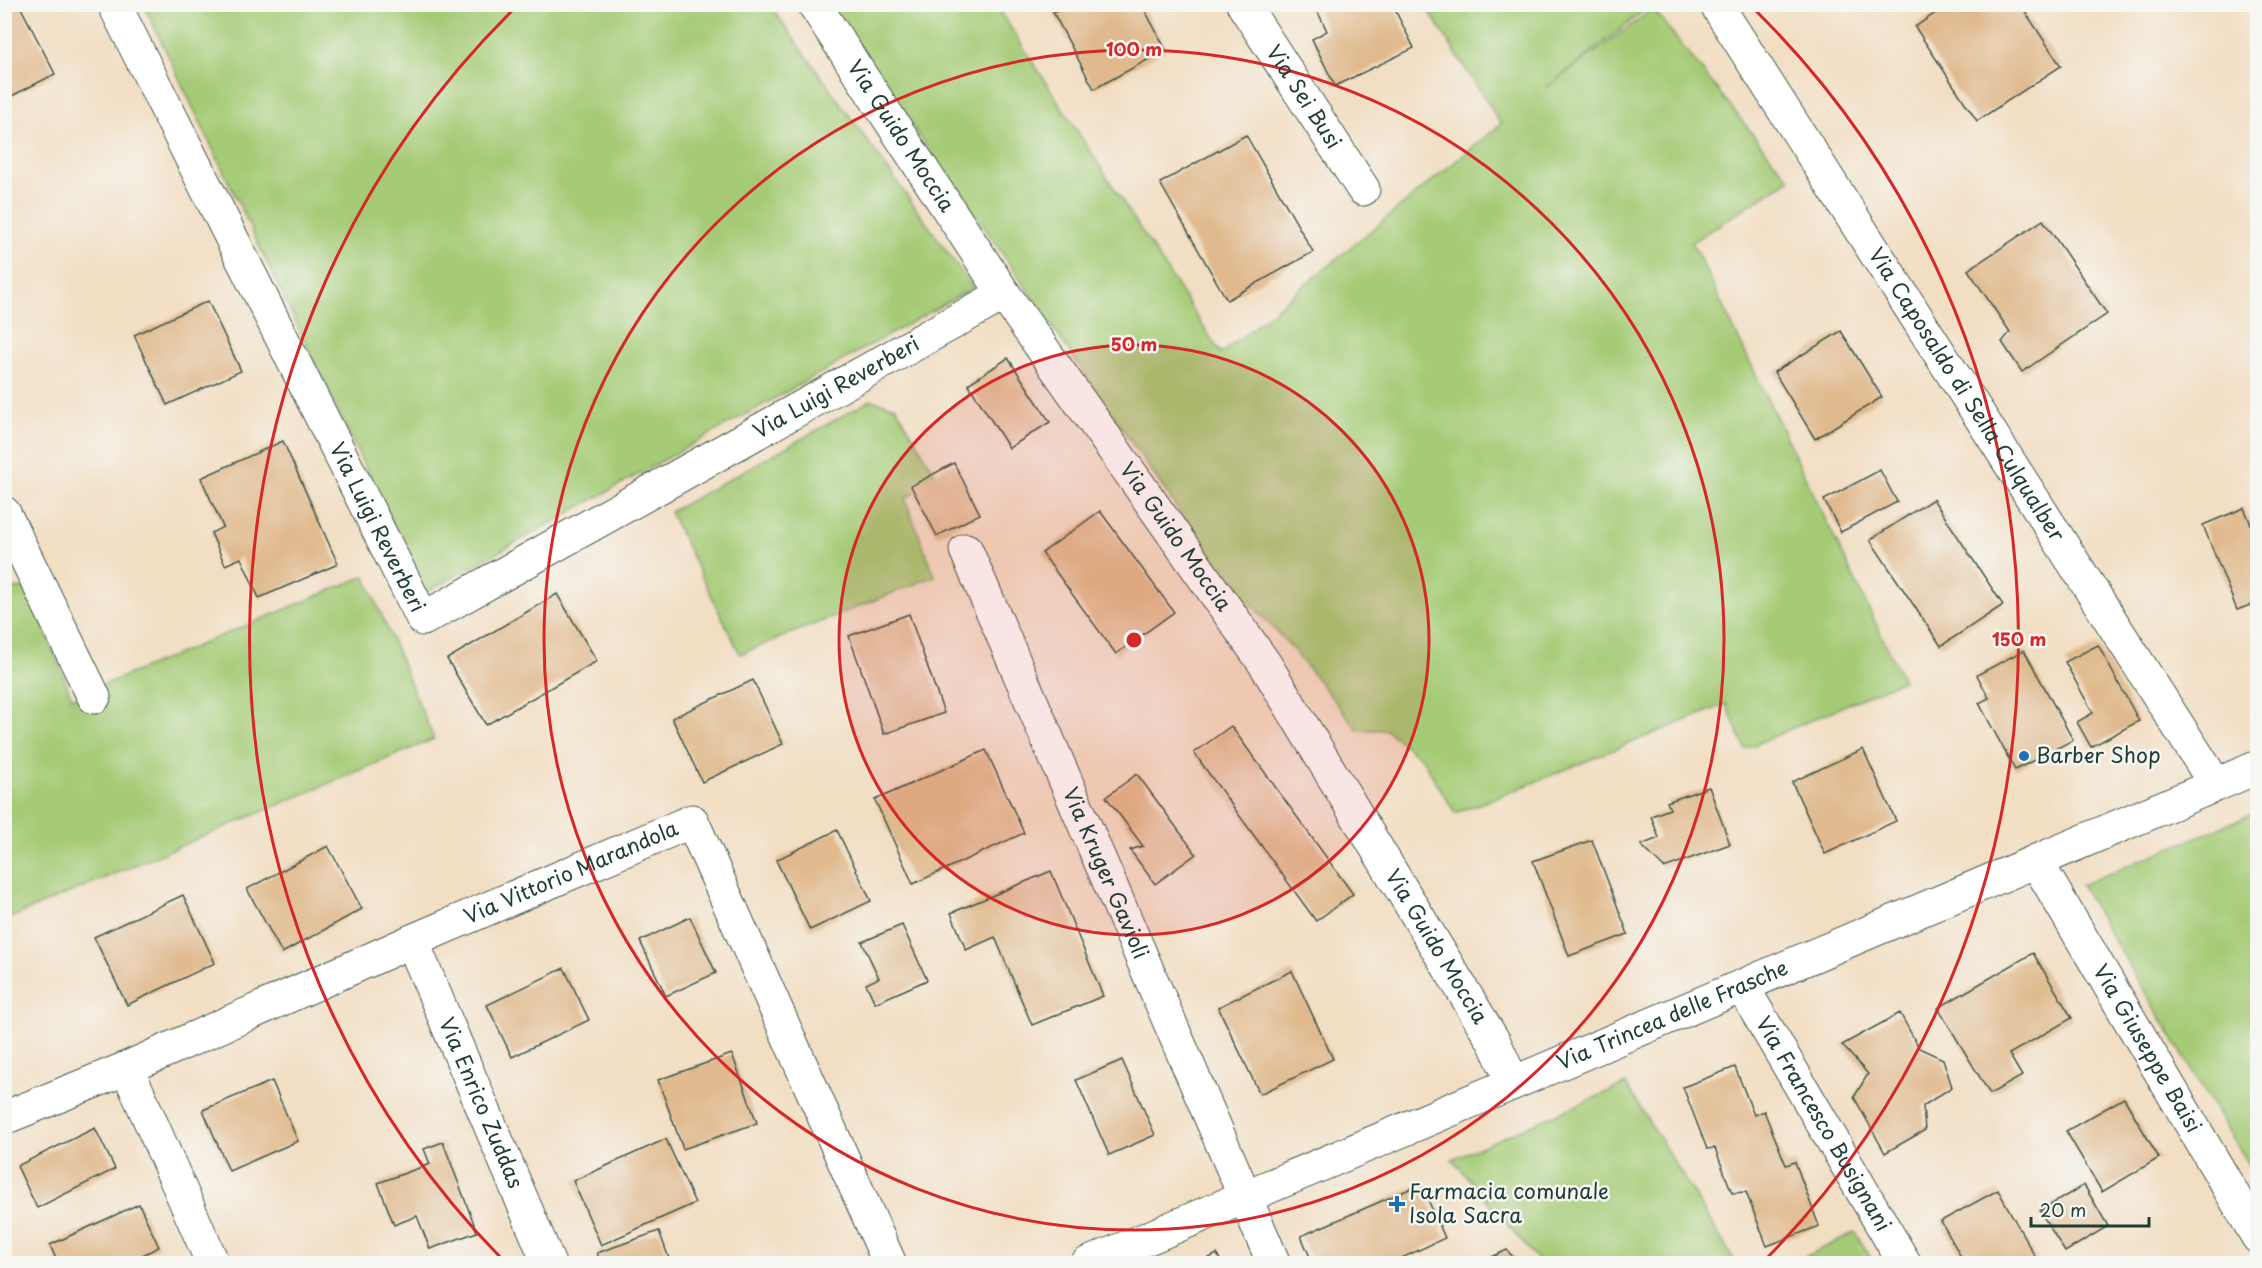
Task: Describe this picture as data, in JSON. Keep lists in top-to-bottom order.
{
  "streets": {
    "street": [
      "Via Sei Busi",
      "Via Guido Moccia",
      "Via Luigi Reverberi",
      "Via Caposaldo di Sella Culqualber",
      "Via Vittorio Marandola",
      "Via Kruger Gavioli",
      "Via Trincea delle Frasche",
      "Via Giuseppe Baisi",
      "Via Enrico Zuddas",
      "Via Francesco Busignani"
    ]
  },
  "crossings": [
    ["Via Guido Moccia", "Via Luigi Reverberi"],
    ["Via Guido Moccia", "Via Trincea delle Frasche"],
    ["Via Caposaldo di Sella Culqualber", "Via Trincea delle Frasche"],
    ["Via Vittorio Marandola", "Via Enrico Zuddas"],
    ["Via Kruger Gavioli", "Via Trincea delle Frasche"],
    ["Via Trincea delle Frasche", "Via Giuseppe Baisi"],
    ["Via Trincea delle Frasche", "Via Francesco Busignani"]
  ],
  "places": {
    "other": ["Barber Shop"],
    "health": ["Farmacia comunale Isola Sacra"]
  },
  "scale_bar": "20 m",
  "rings": ["100 m", "50 m", "150 m"]
}
